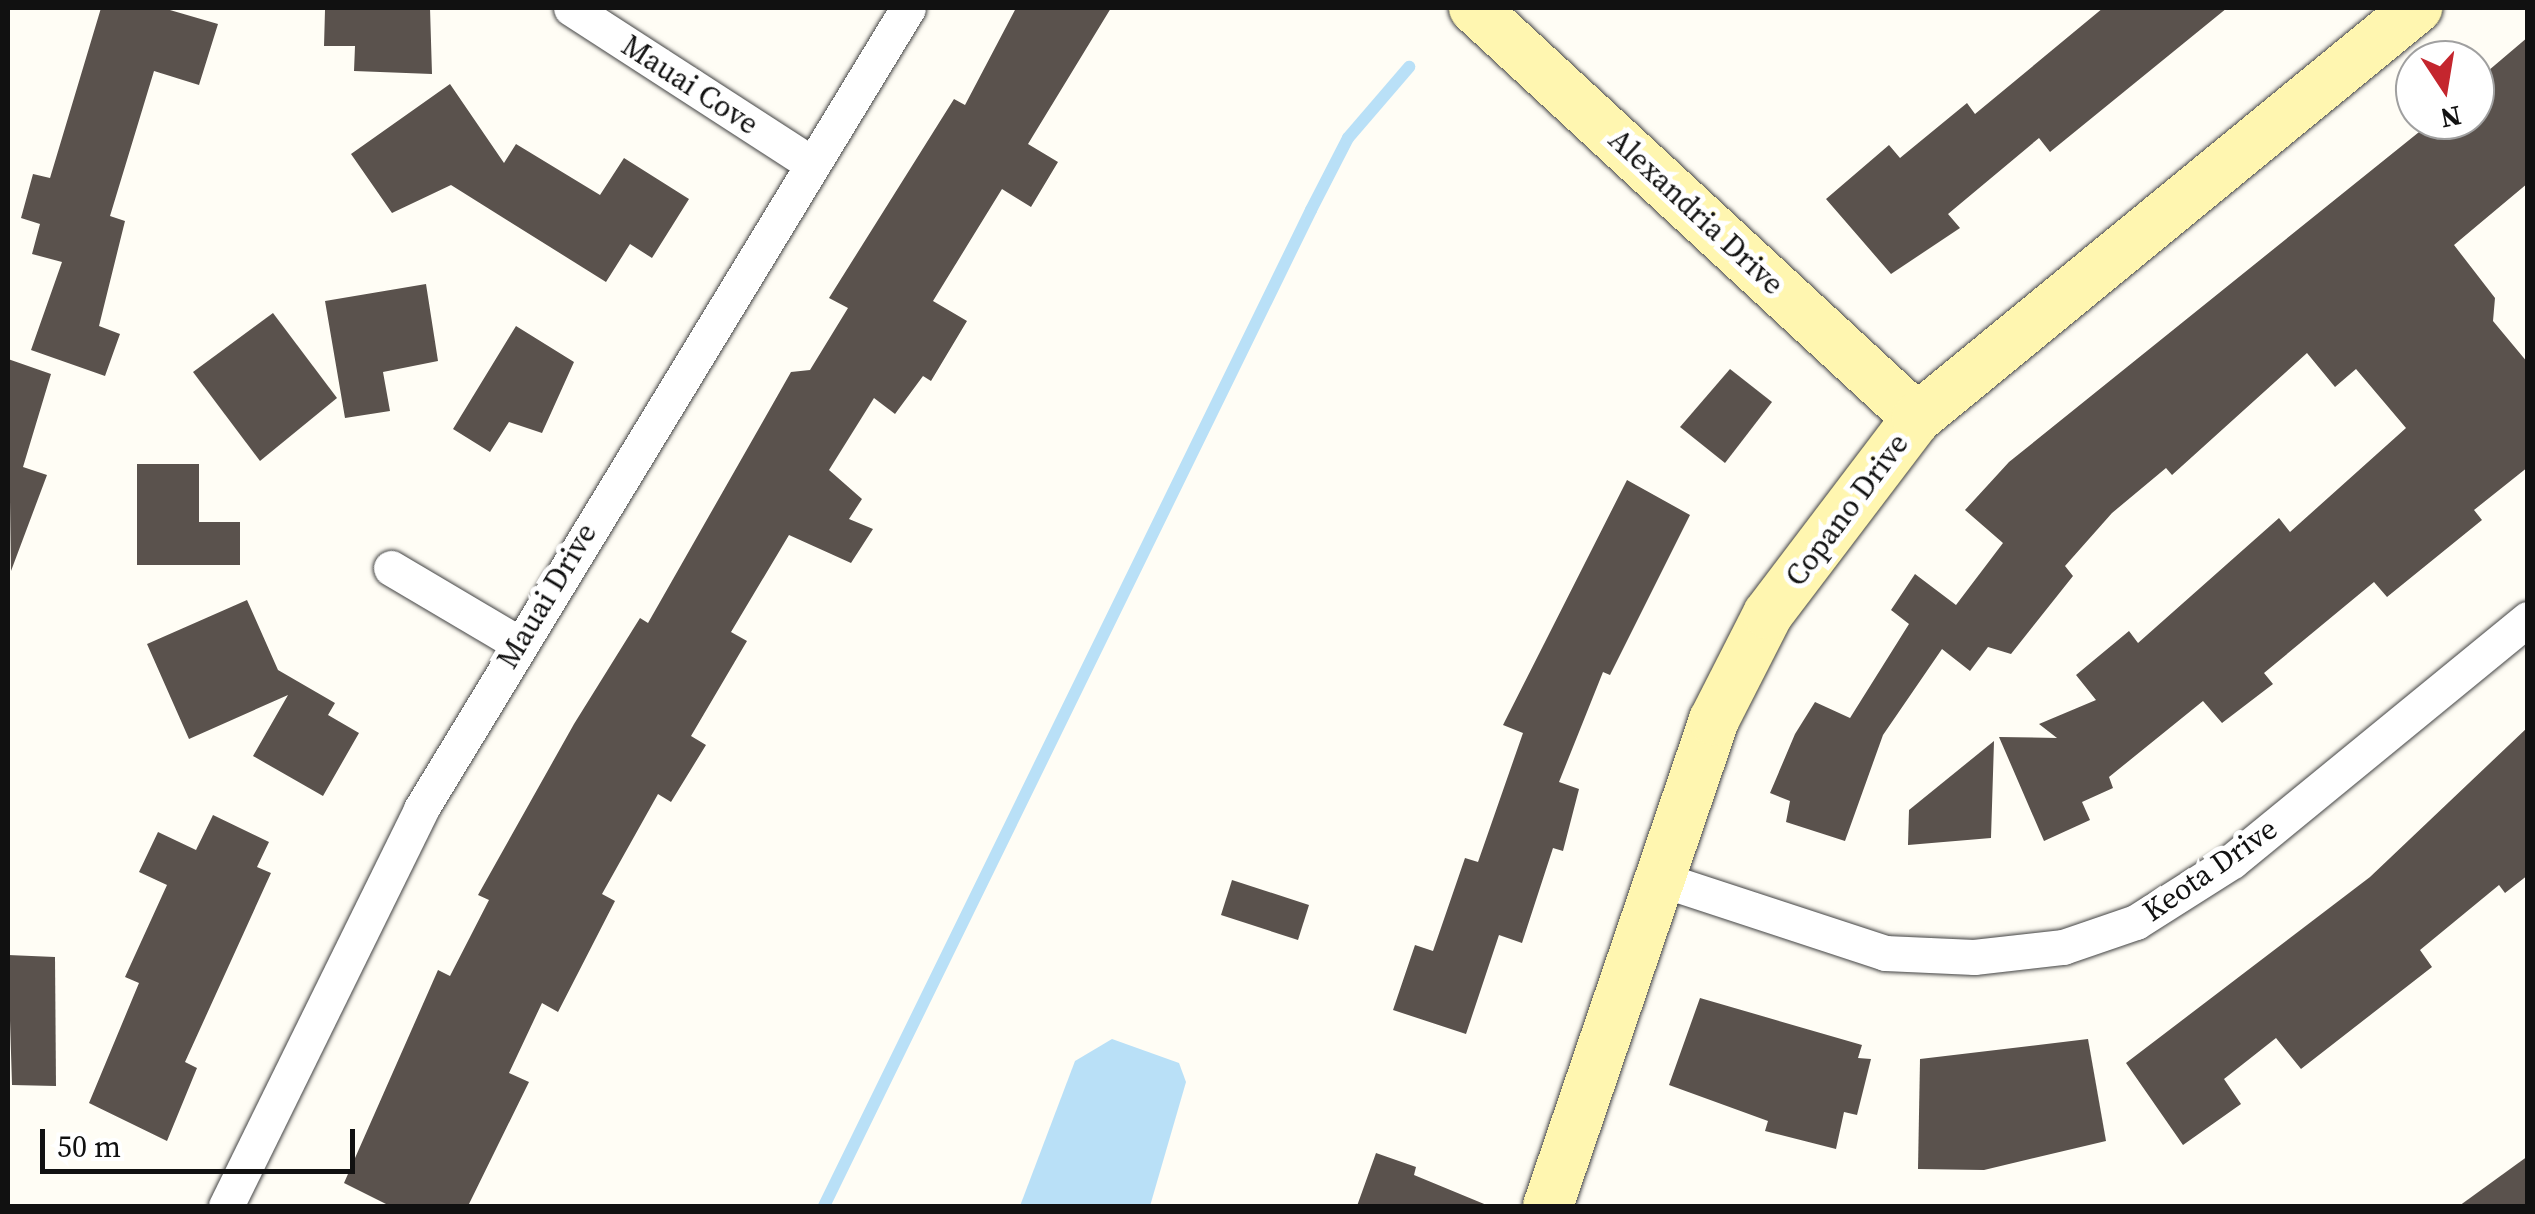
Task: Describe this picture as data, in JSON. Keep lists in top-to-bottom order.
{
  "streets": {
    "street": [
      "Mauai Cove",
      "Alexandria Drive",
      "Copano Drive",
      "Mauai Drive",
      "Keota Drive"
    ]
  },
  "crossings": [
    ["Mauai Cove", "Mauai Drive"],
    ["Alexandria Drive", "Copano Drive"],
    ["Copano Drive", "Keota Drive"]
  ],
  "scale_bar": "50 m",
  "north": "bottom"
}
